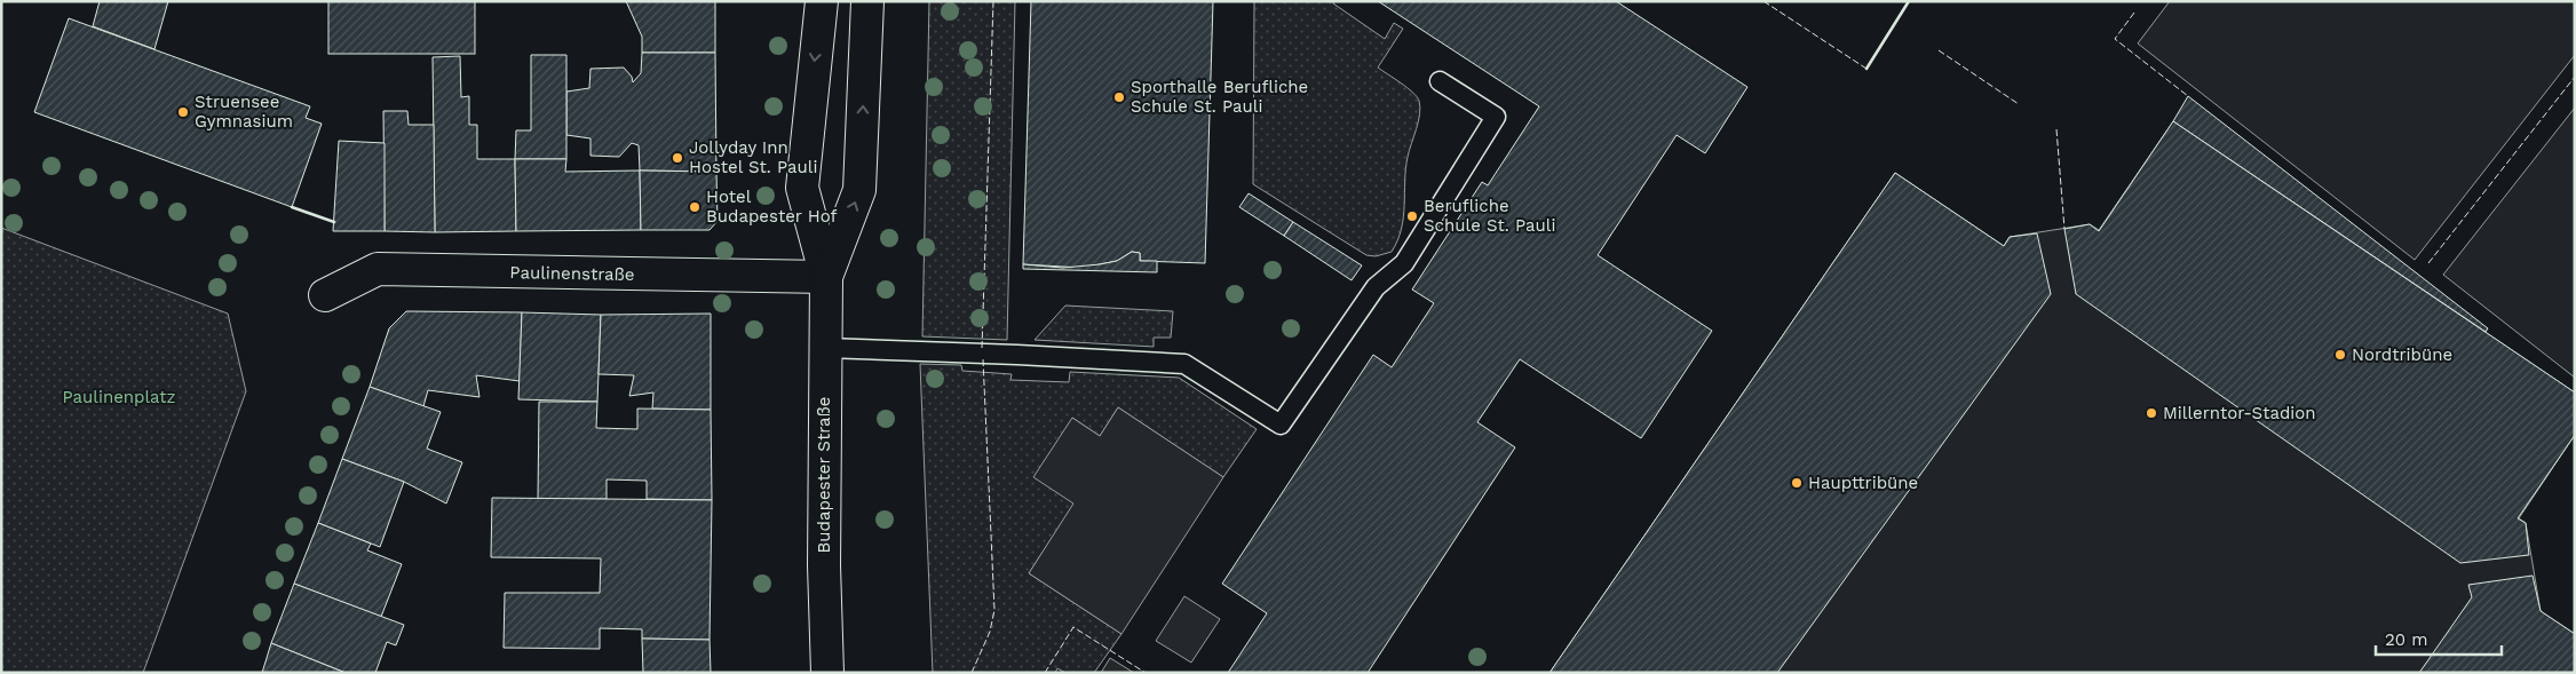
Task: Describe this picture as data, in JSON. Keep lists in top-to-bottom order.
{
  "streets": {
    "main road": ["Paulinenstraße", "Budapester Straße"]
  },
  "crossings": [
    ["Paulinenstraße", "Budapester Straße"]
  ],
  "parks": ["Paulinenplatz"],
  "places": [
    "Sporthalle Berufliche Schule St. Pauli",
    "Struensee Gymnasium",
    "Jollyday Inn Hostel St. Pauli",
    "Hotel Budapester Hof",
    "Berufliche Schule St. Pauli",
    "Nordtribüne",
    "Millerntor-Stadion",
    "Haupttribüne"
  ],
  "scale_bar": "20 m"
}
